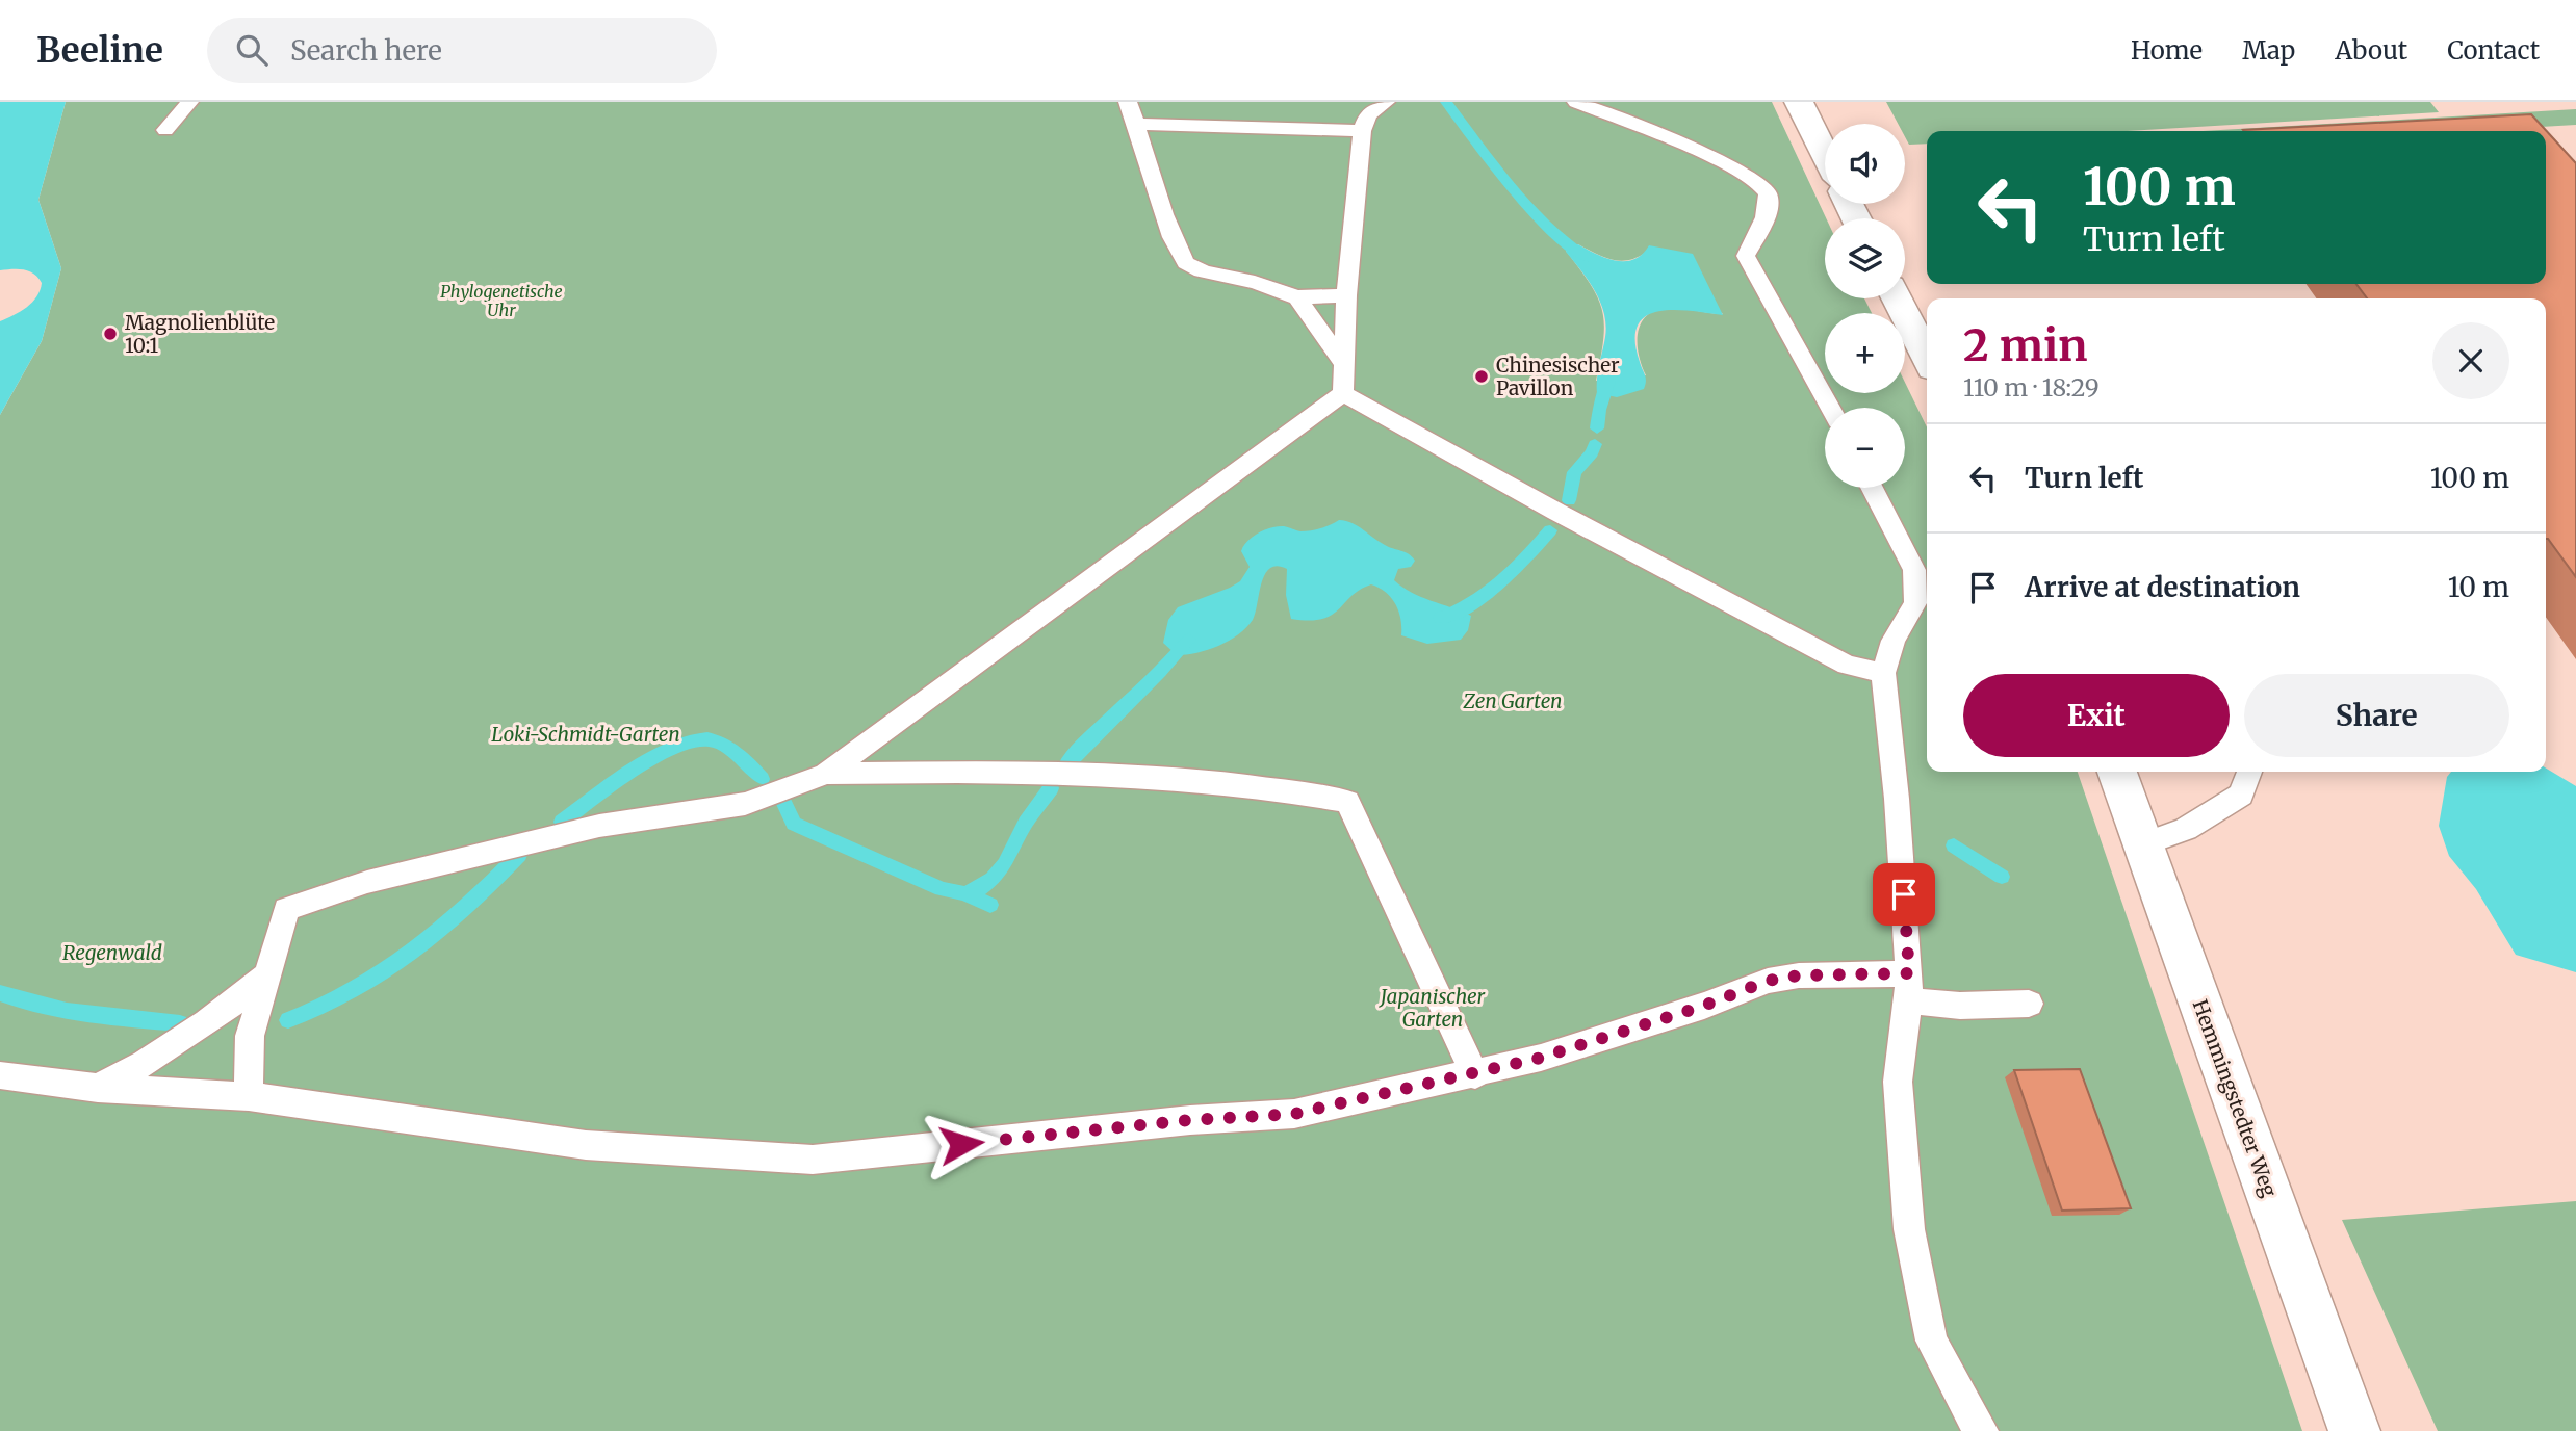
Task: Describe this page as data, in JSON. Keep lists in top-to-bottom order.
{
  "streets": {
    "street": ["Hemmingstedter Weg"]
  },
  "parks": [
    "Phylogenetische Uhr",
    "Zen Garten",
    "Loki-Schmidt-Garten",
    "Regenwald",
    "Japanischer Garten"
  ],
  "places": ["Magnolienblüte 10:1", "Chinesischer Pavillon"],
  "page": {
    "header": "Beeline",
    "search": "Search here",
    "nav": [
      "Home",
      "Map",
      "About",
      "Contact"
    ],
    "map_buttons": ["+", "−"],
    "turn": ["100 m", "Turn left"],
    "heading": ["2 min", "110 m · 18:29"],
    "list": [
      {
        "name": "Turn left",
        "value": "100 m"
      },
      {
        "name": "Arrive at destination",
        "value": "10 m"
      }
    ],
    "buttons": ["Exit", "Share"]
  }
}
